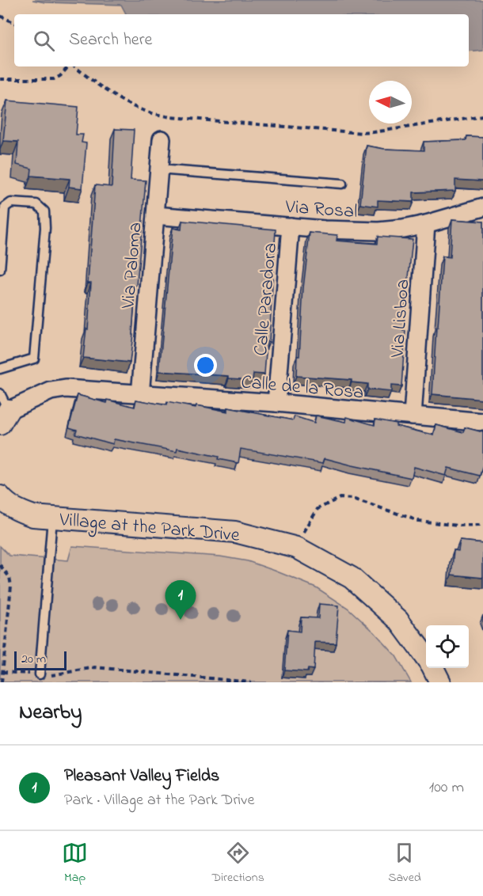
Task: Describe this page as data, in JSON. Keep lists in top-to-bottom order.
{
  "streets": {
    "street": [
      "Via Rosal",
      "Via Paloma",
      "Calle Paradora",
      "Via Lisboa",
      "Calle de la Rosa",
      "Village at the Park Drive"
    ]
  },
  "crossings": [
    ["Via Rosal", "Via Paloma"],
    ["Via Rosal", "Calle Paradora"],
    ["Via Rosal", "Via Lisboa"],
    ["Via Paloma", "Calle de la Rosa"],
    ["Calle Paradora", "Calle de la Rosa"],
    ["Via Lisboa", "Calle de la Rosa"]
  ],
  "scale_bar": "20 m",
  "north": "left",
  "page": {
    "search": "Search here",
    "pins": "1",
    "scale": "20 m",
    "heading": "Nearby",
    "list": [
      {
        "mark": "1",
        "name": "Pleasant Valley Fields",
        "note": "Park · Village at the Park Drive",
        "value": "100 m"
      }
    ],
    "nav": ["Map", "Directions", "Saved"]
  }
}
